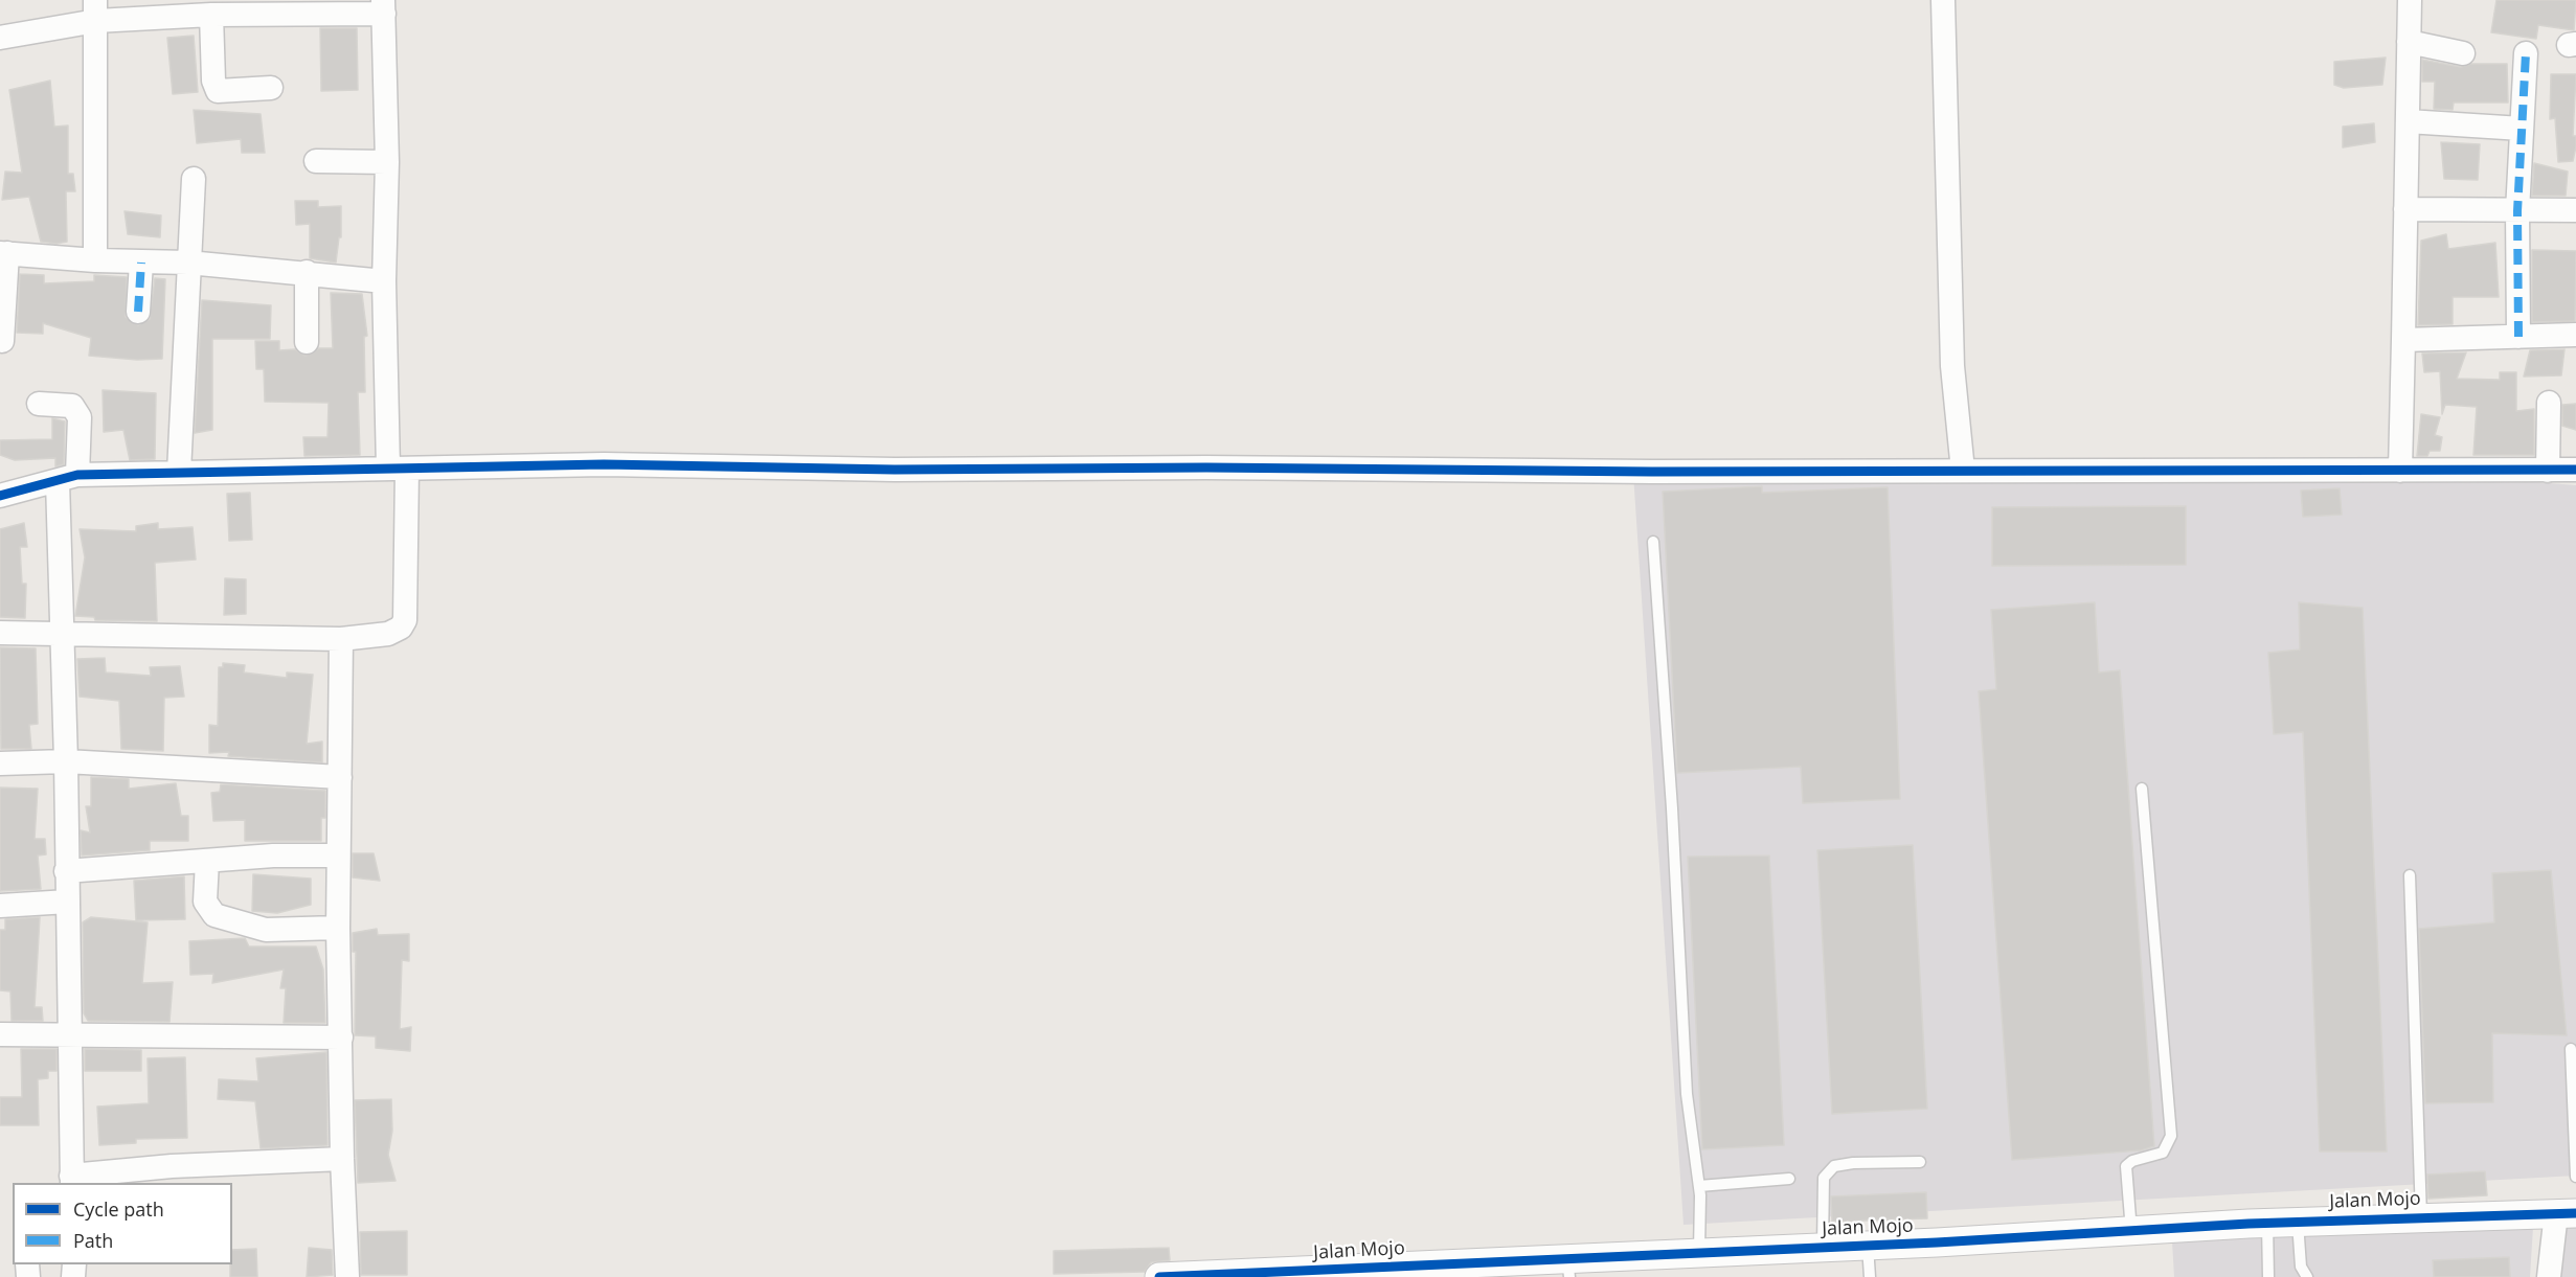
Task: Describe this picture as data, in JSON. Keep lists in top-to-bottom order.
{
  "streets": {
    "street": ["Jalan Mojo"]
  },
  "legend": ["Cycle path", "Path"]
}
